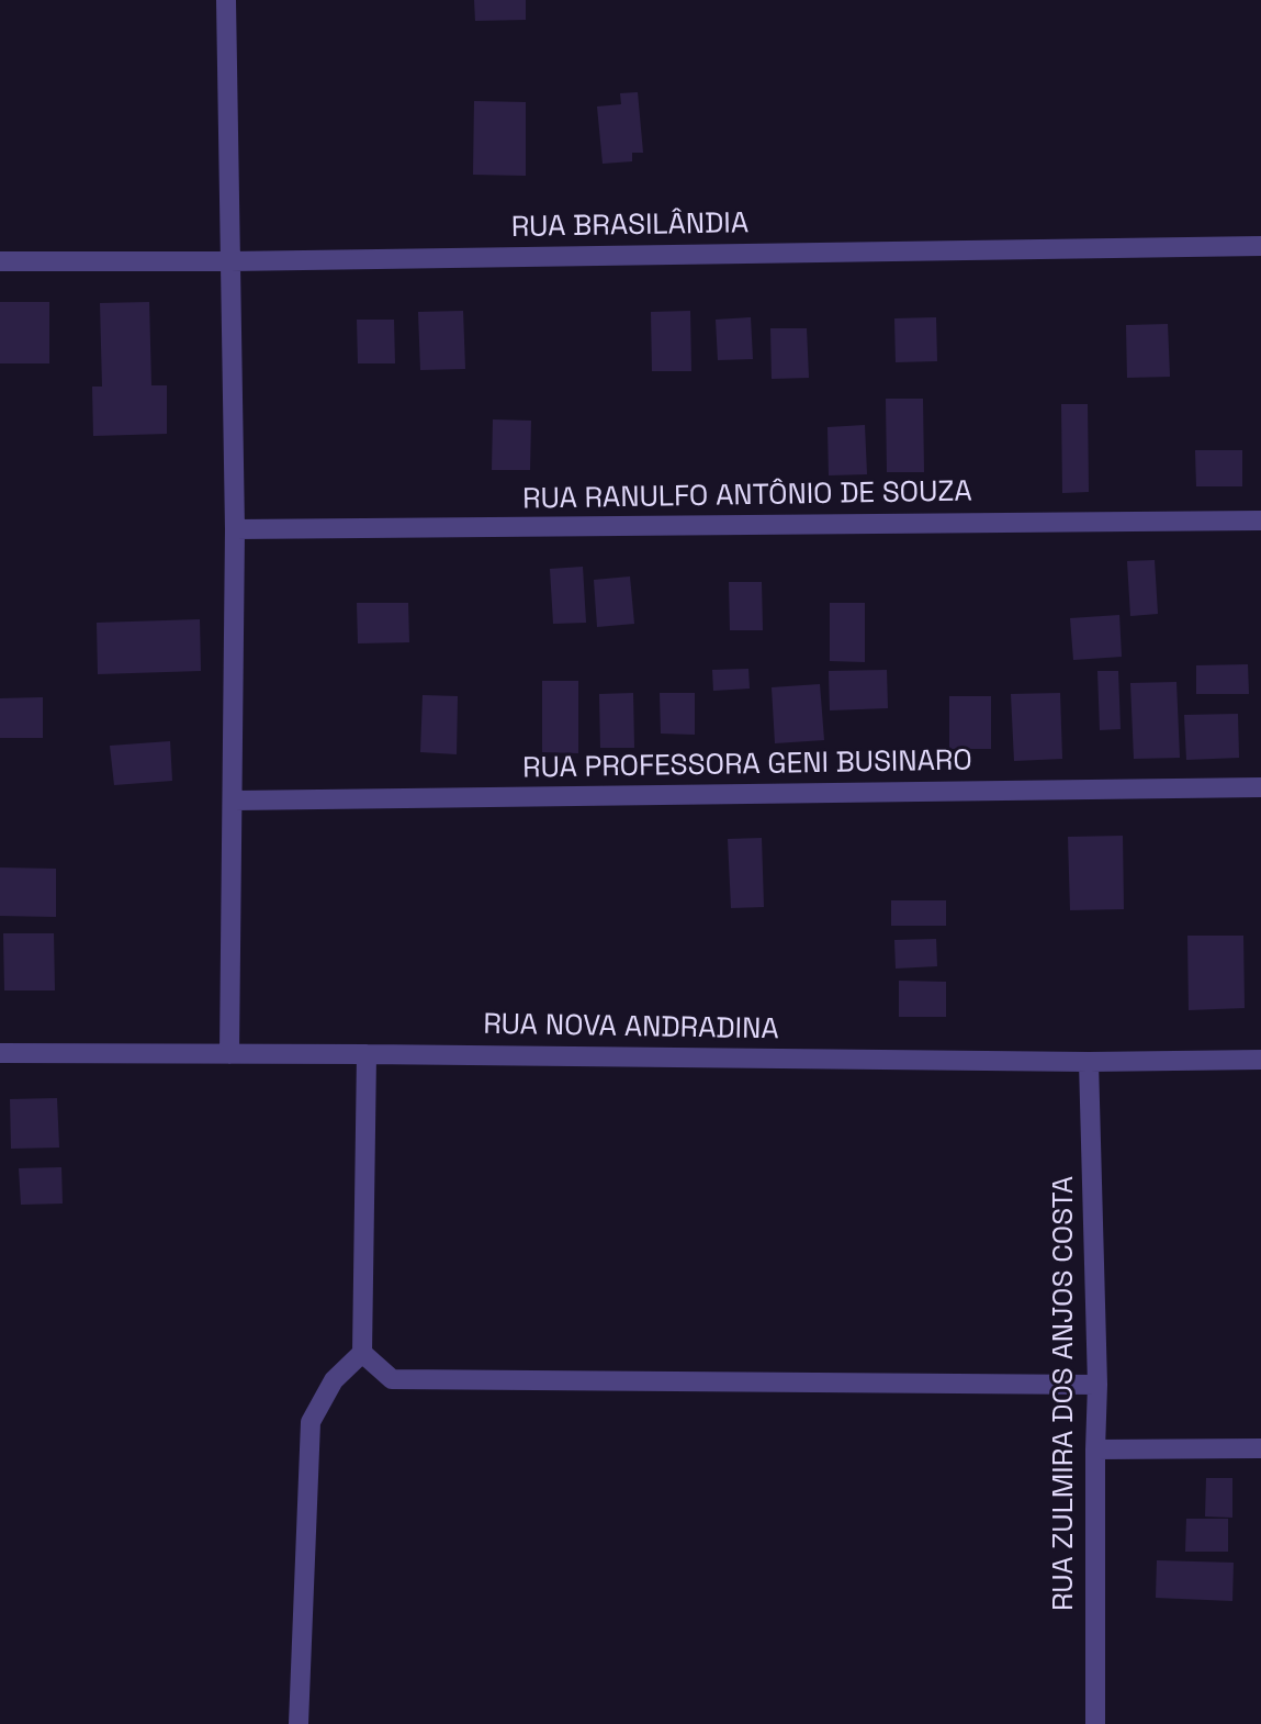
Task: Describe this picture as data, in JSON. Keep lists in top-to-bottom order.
{
  "streets": {
    "street": [
      "RUA BRASILÂNDIA",
      "RUA RANULFO ANTÔNIO DE SOUZA",
      "RUA PROFESSORA GENI BUSINARO",
      "RUA NOVA ANDRADINA",
      "RUA ZULMIRA DOS ANJOS COSTA"
    ]
  },
  "crossings": [
    ["RUA NOVA ANDRADINA", "RUA ZULMIRA DOS ANJOS COSTA"]
  ]
}
